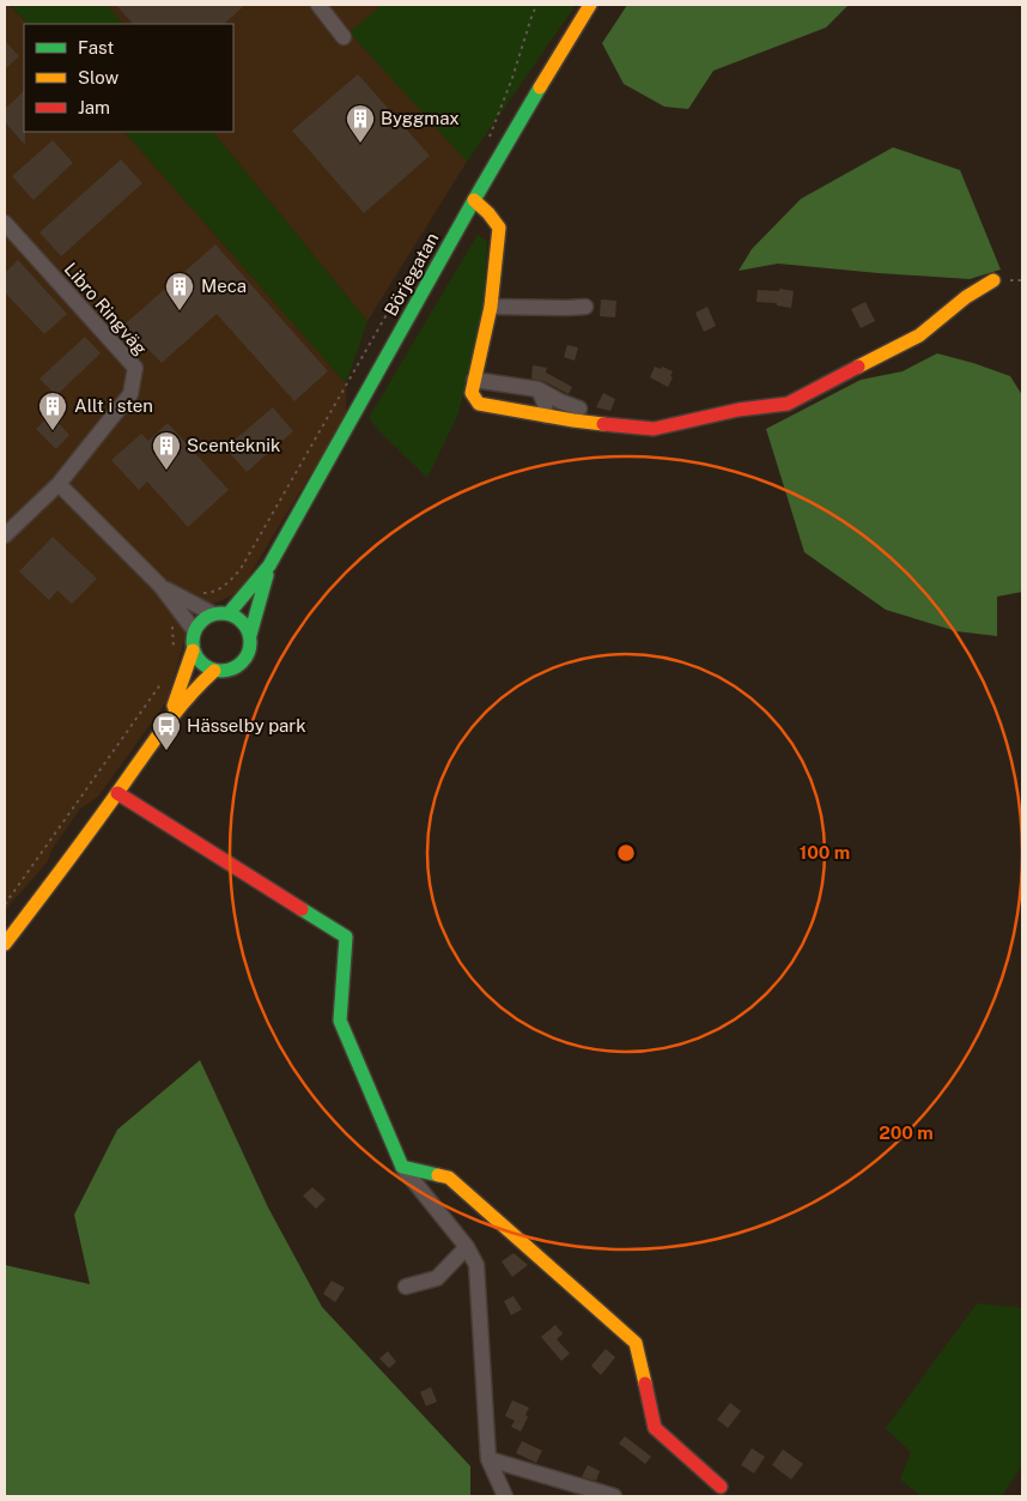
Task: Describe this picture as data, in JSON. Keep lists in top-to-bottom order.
{
  "streets": {
    "street": ["Börjegatan", "Libro Ringväg"]
  },
  "places": {
    "building": [
      "Byggmax",
      "Meca",
      "Allt i sten",
      "Scenteknik"
    ],
    "bus stop": ["Hässelby park"]
  },
  "legend": ["Fast", "Slow", "Jam"],
  "rings": ["100 m", "200 m"]
}
